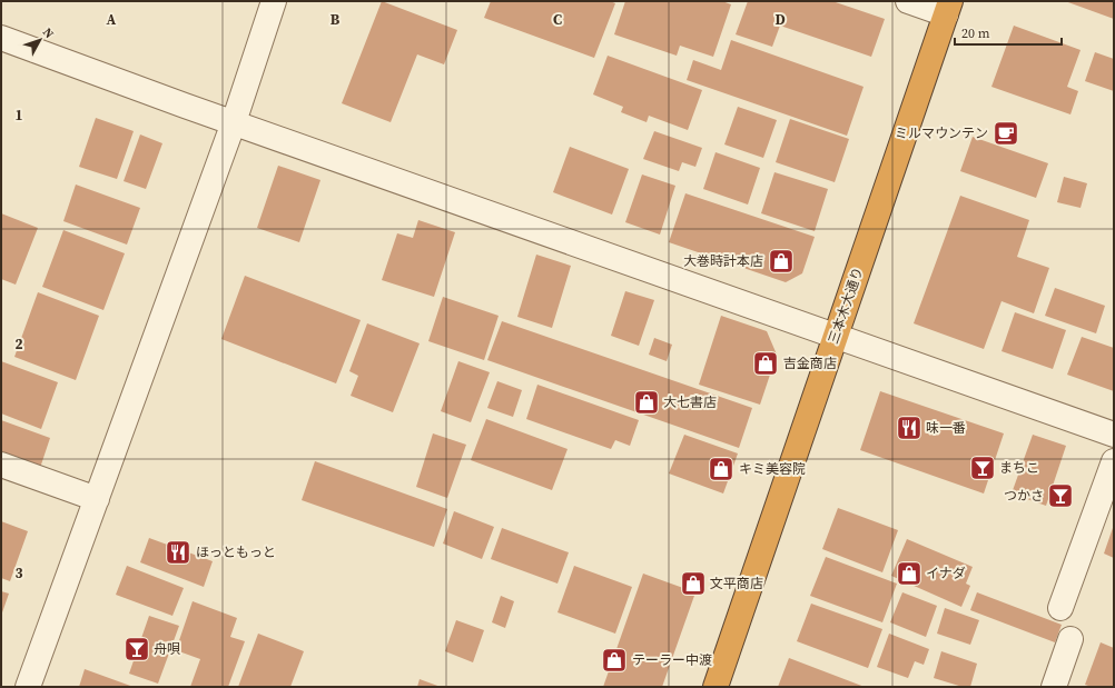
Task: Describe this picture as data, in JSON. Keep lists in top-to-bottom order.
{
  "streets": {
    "highway": ["三本木大通り"]
  },
  "places": {
    "cafe": ["ミルマウンテン"],
    "shop": [
      "大巻時計本店",
      "吉金商店",
      "大七書店",
      "キミ美容院",
      "イナダ",
      "文平商店",
      "テーラー中渡"
    ],
    "restaurant": ["味一番", "ほっともっと"],
    "bar": ["まちこ", "つかさ", "舟唄"]
  },
  "scale_bar": "20 m",
  "north": "top right",
  "grid": {
    "columns": [
      "A",
      "B",
      "C",
      "D"
    ],
    "rows": ["1", "2", "3"]
  }
}
